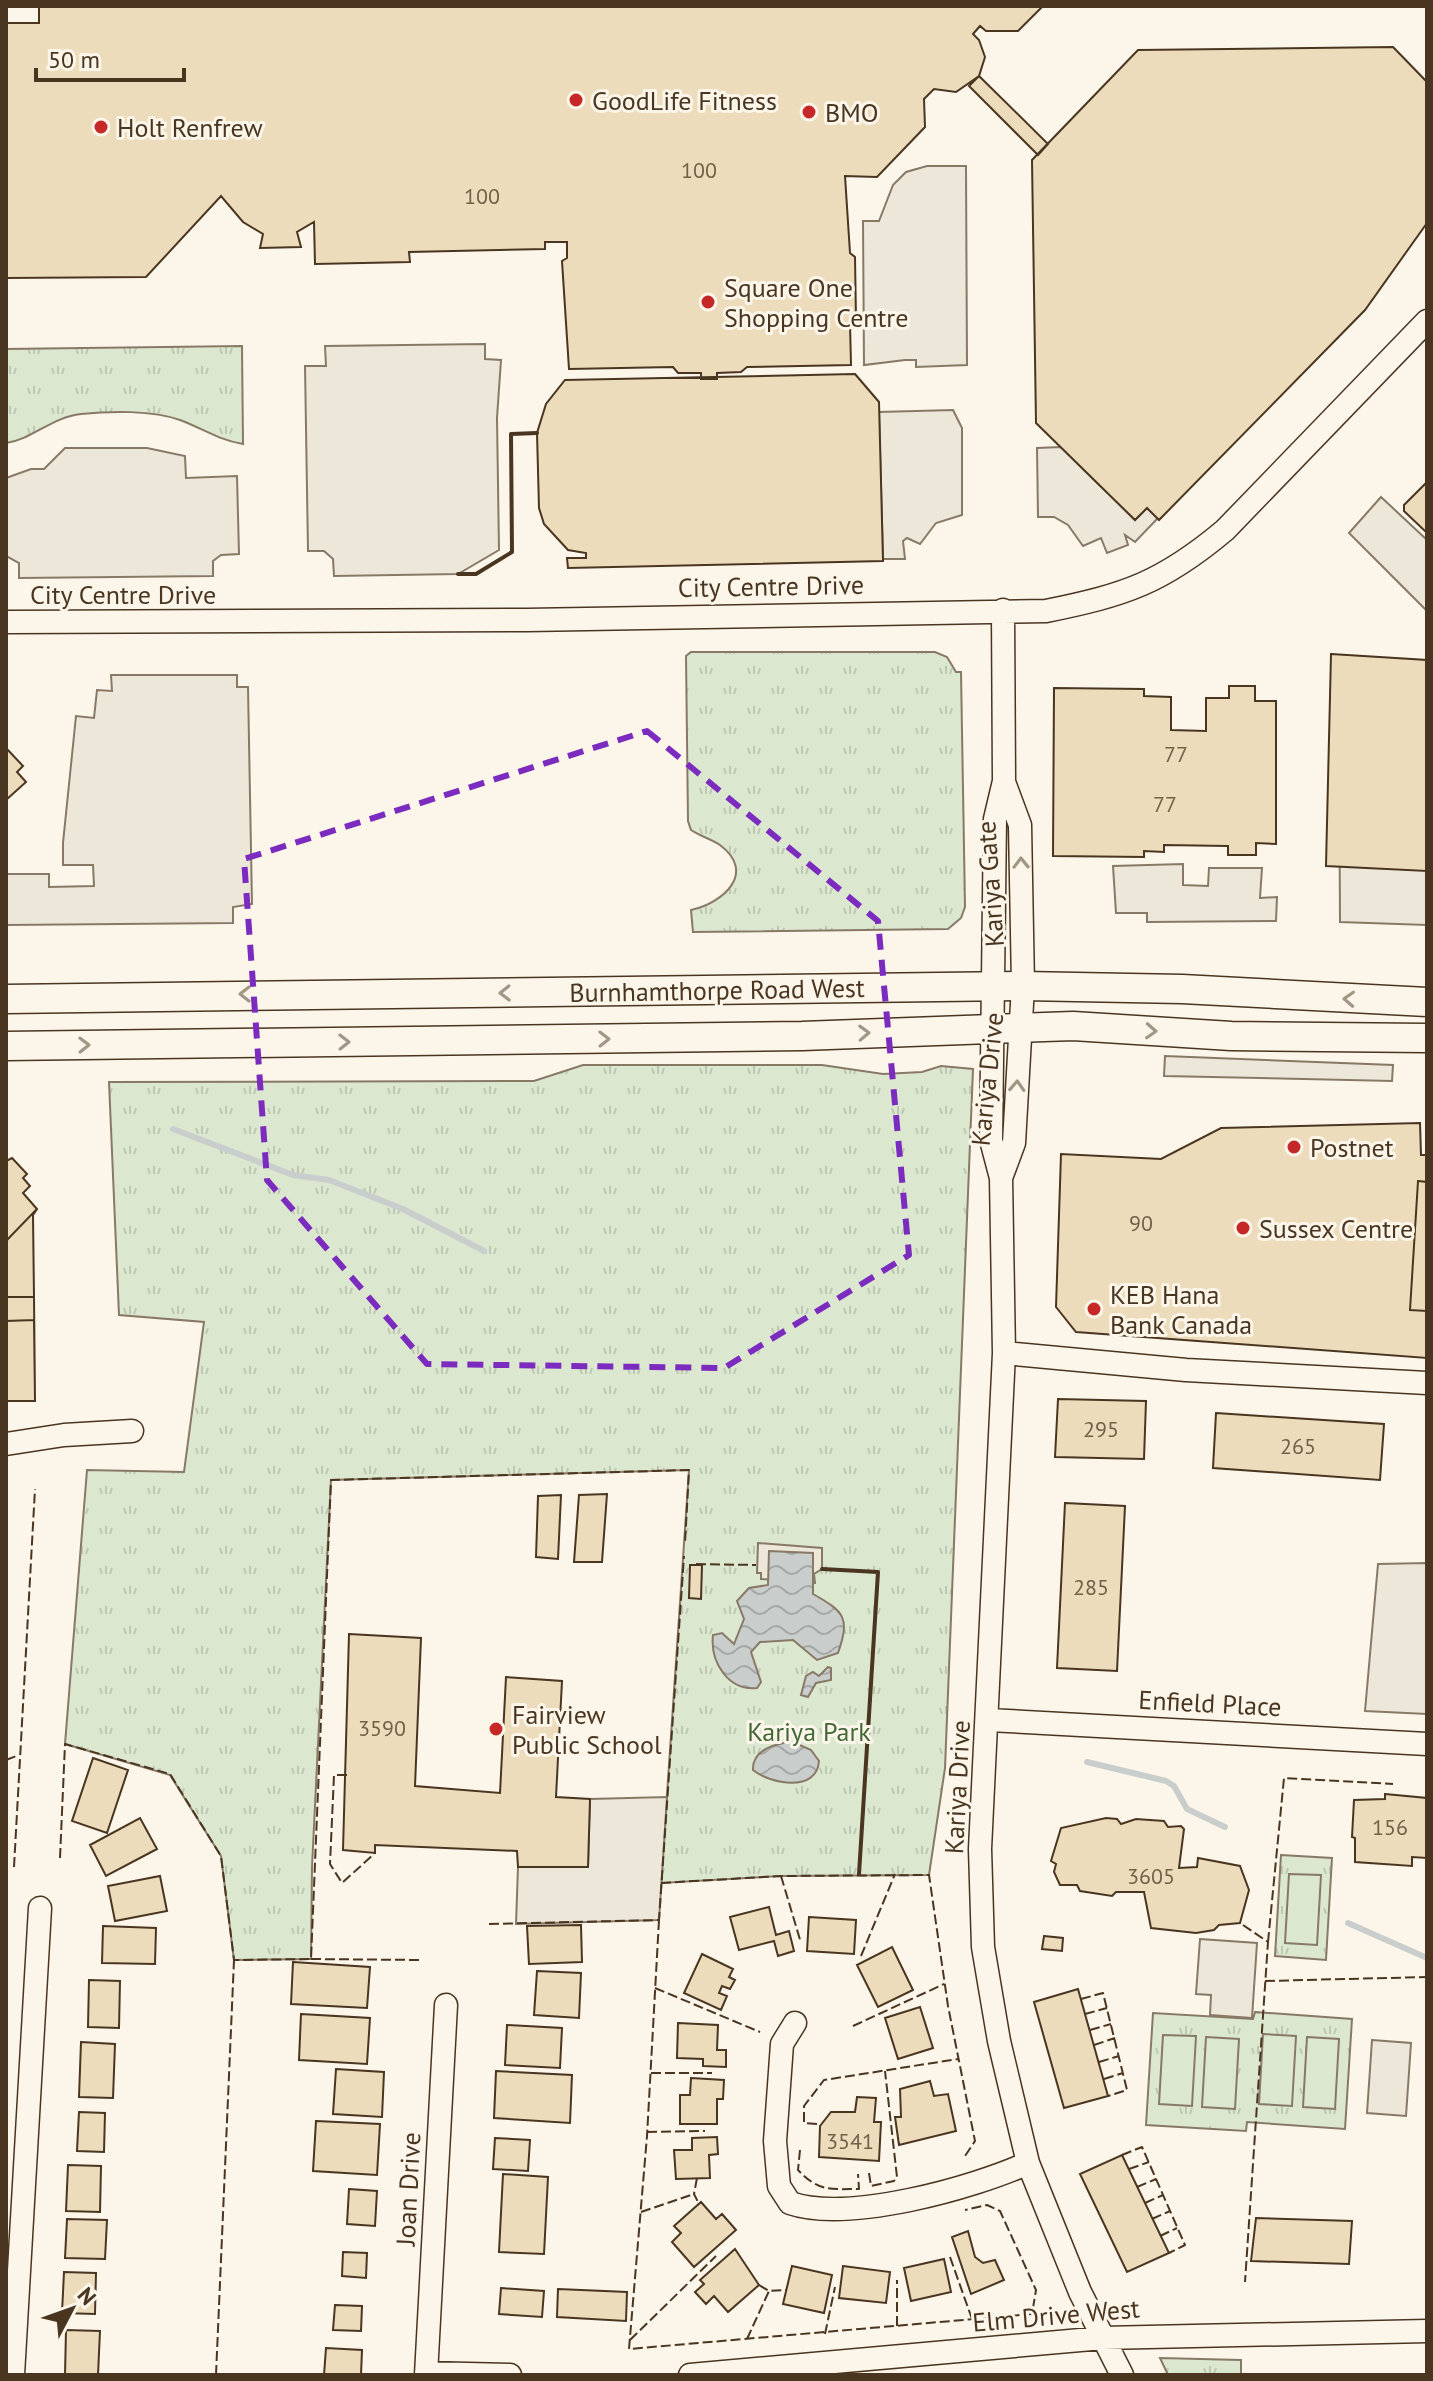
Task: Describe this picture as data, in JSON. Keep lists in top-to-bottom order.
{
  "streets": {
    "main road": ["Burnhamthorpe Road West"],
    "street": [
      "City Centre Drive",
      "Kariya Gate",
      "Kariya Drive",
      "Enfield Place",
      "Joan Drive",
      "Elm Drive West"
    ]
  },
  "crossings": [
    ["City Centre Drive", "Kariya Gate"],
    ["Kariya Gate", "Burnhamthorpe Road West"],
    ["Kariya Gate", "Kariya Drive"],
    ["Burnhamthorpe Road West", "Kariya Drive"],
    ["Kariya Drive", "Enfield Place"],
    ["Kariya Drive", "Elm Drive West"]
  ],
  "parks": ["Kariya Park"],
  "places": [
    "GoodLife Fitness",
    "BMO",
    "Holt Renfrew",
    "Square One Shopping Centre",
    "Postnet",
    "Sussex Centre",
    "KEB Hana Bank Canada",
    "Fairview Public School"
  ],
  "house_numbers": [
    "100",
    "100",
    "77",
    "77",
    "90",
    "295",
    "265",
    "285",
    "3590",
    "156",
    "3605",
    "3541"
  ],
  "scale_bar": "50 m",
  "north": "top right"
}
